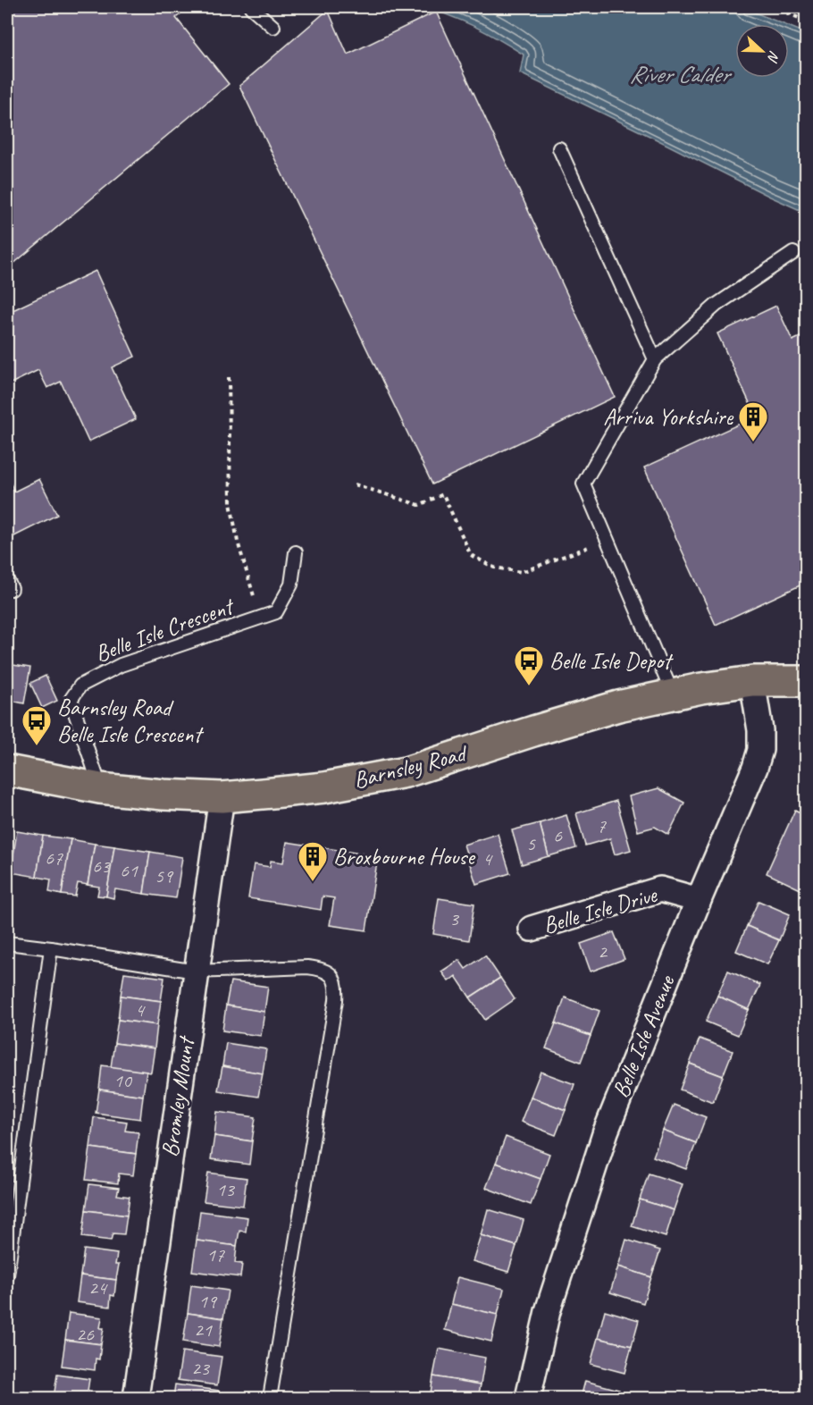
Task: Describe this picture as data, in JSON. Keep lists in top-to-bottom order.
{
  "streets": {
    "main road": ["Barnsley Road"],
    "street": ["Belle Isle Drive", "Belle Isle Avenue", "Bromley Mount"],
    "lane": ["Belle Isle Crescent"]
  },
  "crossings": [
    ["Belle Isle Crescent", "Barnsley Road"],
    ["Barnsley Road", "Belle Isle Avenue"],
    ["Barnsley Road", "Bromley Mount"],
    ["Belle Isle Drive", "Belle Isle Avenue"]
  ],
  "water": ["River Calder"],
  "places": {
    "building": ["Arriva Yorkshire", "Broxbourne House"],
    "bus stop": ["Belle Isle Depot", "Barnsley Road Belle Isle Crescent"]
  },
  "house_numbers": [
    "7",
    "6",
    "5",
    "67",
    "4",
    "63",
    "61",
    "59",
    "3",
    "2",
    "4",
    "10",
    "13",
    "17",
    "24",
    "19",
    "21",
    "26",
    "23"
  ],
  "north": "right"
}
